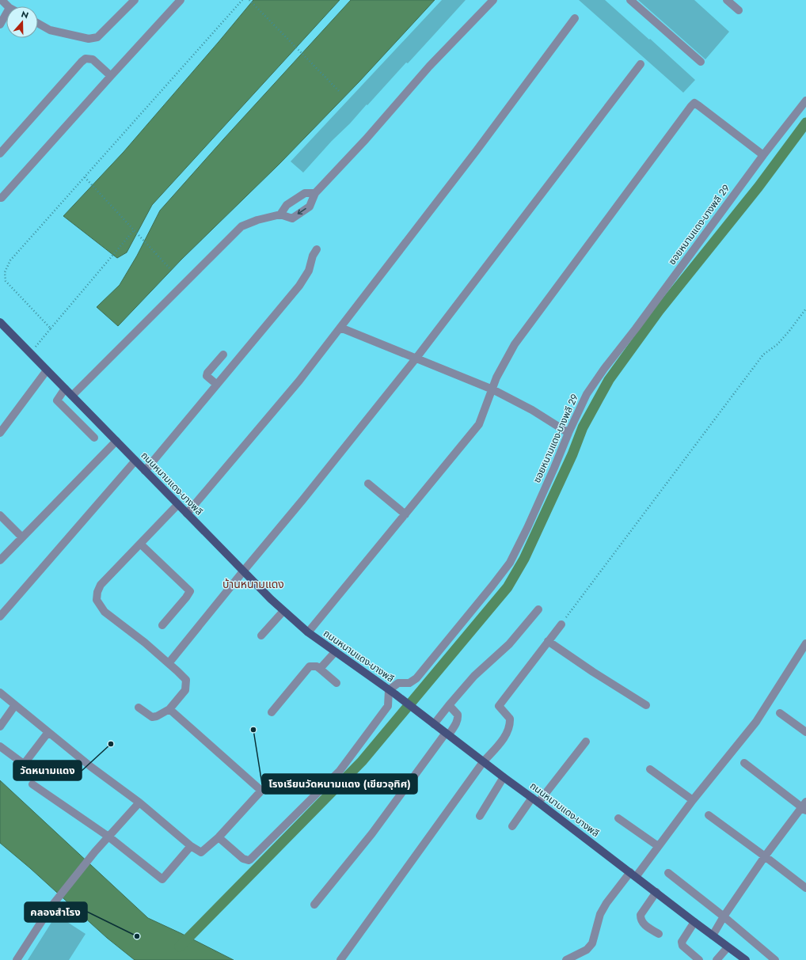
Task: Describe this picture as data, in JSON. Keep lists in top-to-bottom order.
{
  "streets": {
    "main road": ["ถนนหนามแดง-บางพลี"],
    "street": ["ซอยหนามแดง-บางพลี 29"]
  },
  "crossings": [
    ["ซอยหนามแดง-บางพลี 29", "ถนนหนามแดง-บางพลี"]
  ],
  "districts": ["บ้านหนามแดง"],
  "places": ["โรงเรียนวัดหนามแดง (เขียวอุทิศ)", "วัดหนามแดง", "คลองสำโรง"],
  "north": "top"
}
